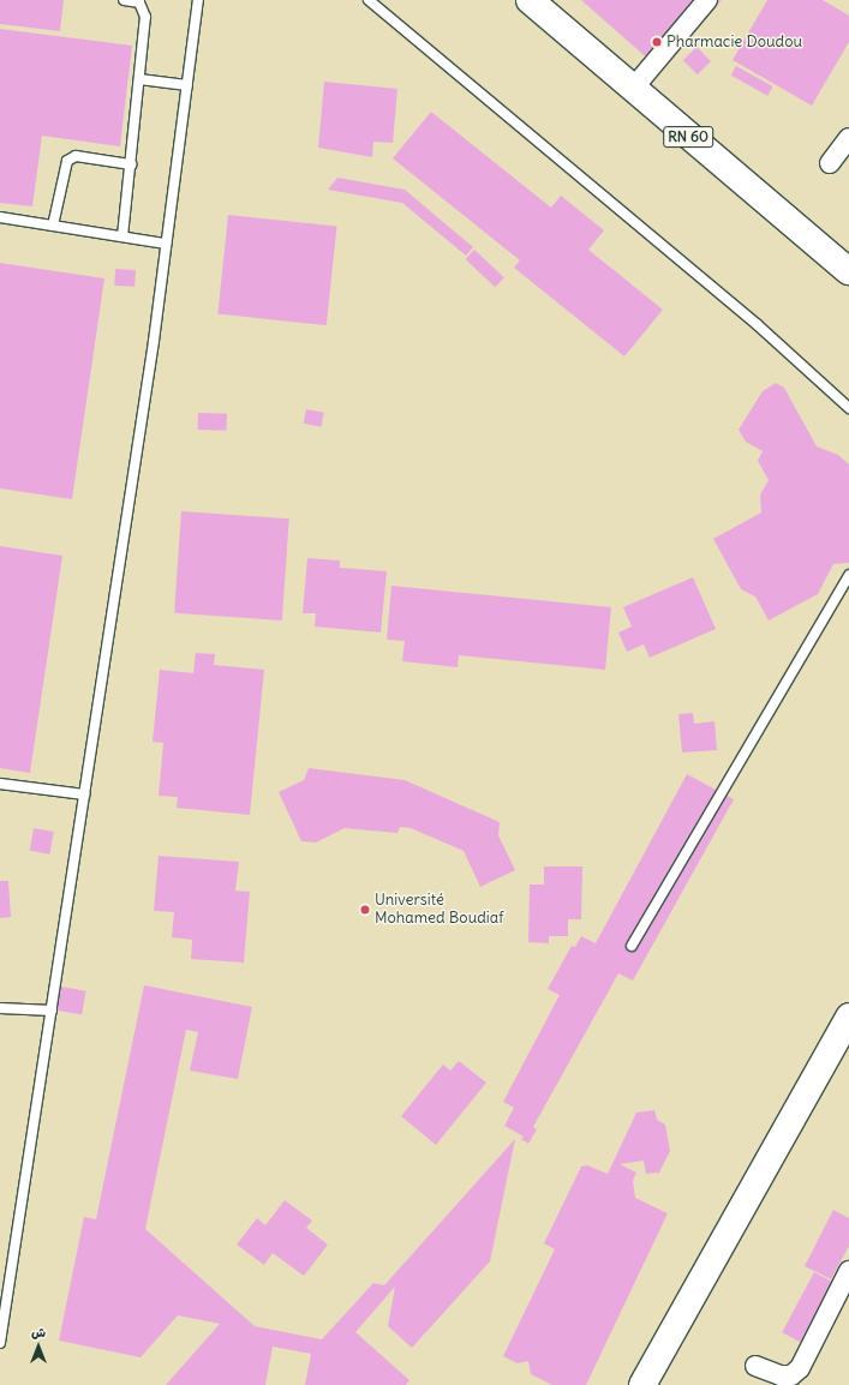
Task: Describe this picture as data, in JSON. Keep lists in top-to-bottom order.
{
  "streets": {
    "main road": ["RN 60"]
  },
  "places": ["Pharmacie Doudou", "Université Mohamed Boudiaf"],
  "north": "top"
}
